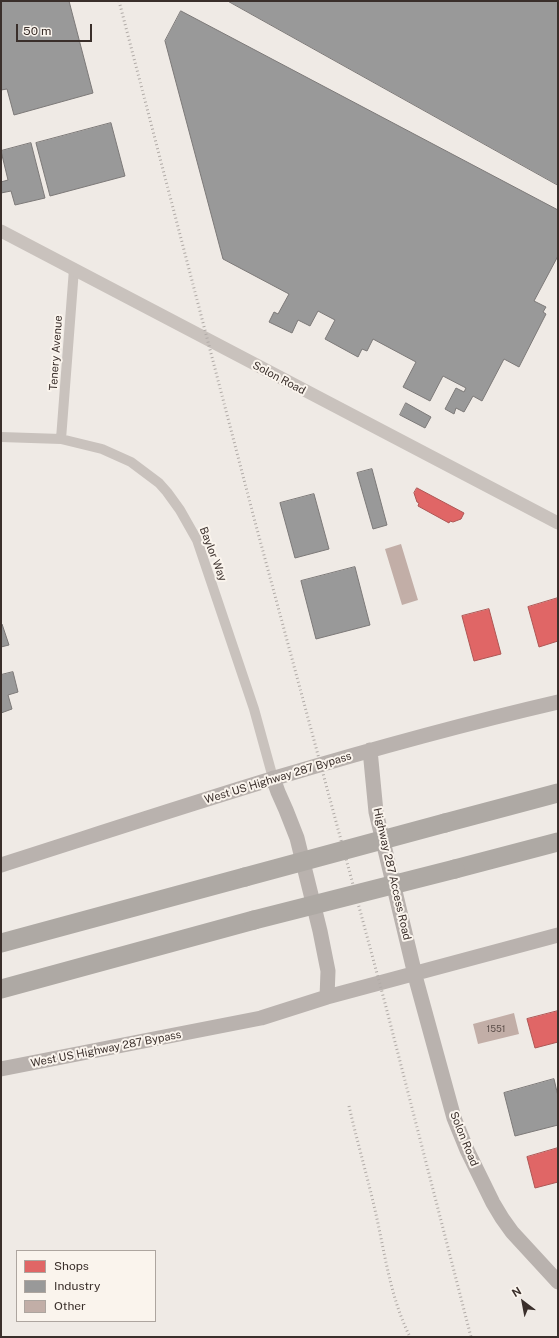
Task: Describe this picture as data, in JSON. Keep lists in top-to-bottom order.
{
  "streets": {
    "main road": ["Solon Road", "West US Highway 287 Bypass", "Highway 287 Access Road"],
    "street": ["Tenery Avenue", "Baylor Way"]
  },
  "crossings": [
    ["Tenery Avenue", "Solon Road"],
    ["Tenery Avenue", "Baylor Way"],
    ["Solon Road", "West US Highway 287 Bypass"],
    ["Solon Road", "Highway 287 Access Road"],
    ["Baylor Way", "West US Highway 287 Bypass"],
    ["West US Highway 287 Bypass", "Highway 287 Access Road"]
  ],
  "house_numbers": ["1551"],
  "legend": ["Shops", "Industry", "Other"],
  "scale_bar": "50 m",
  "north": "top left"
}
